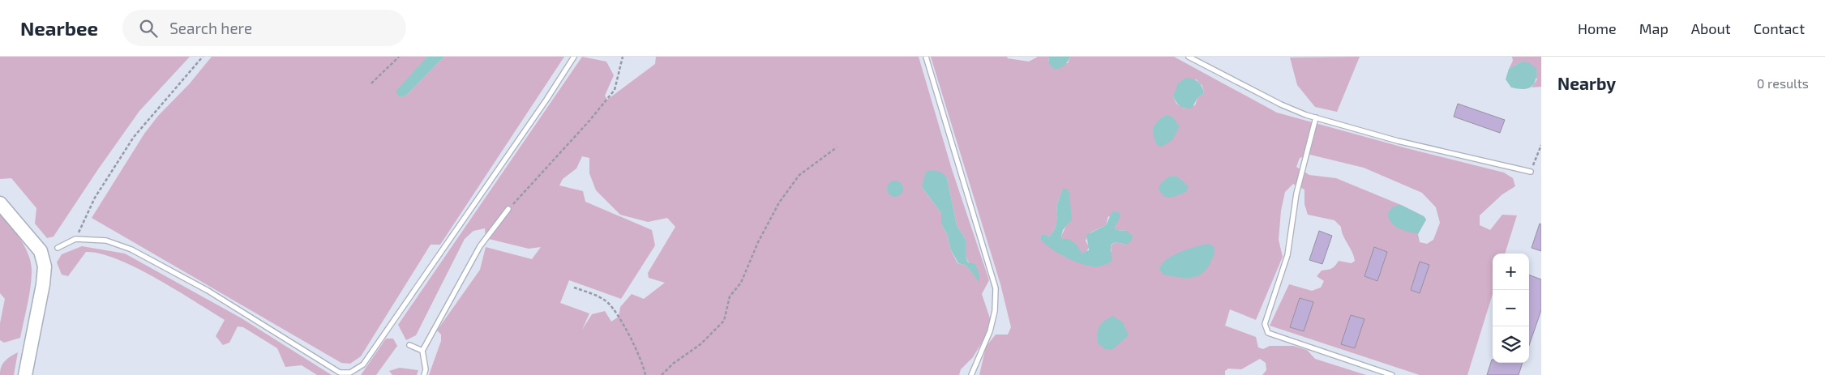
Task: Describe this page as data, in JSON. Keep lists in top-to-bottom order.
{
  "page": {
    "header": "Nearbee",
    "search": "Search here",
    "nav": [
      "Home",
      "Map",
      "About",
      "Contact"
    ],
    "heading": ["Nearby", "0 results"],
    "map_buttons": ["+", "−"]
  }
}
